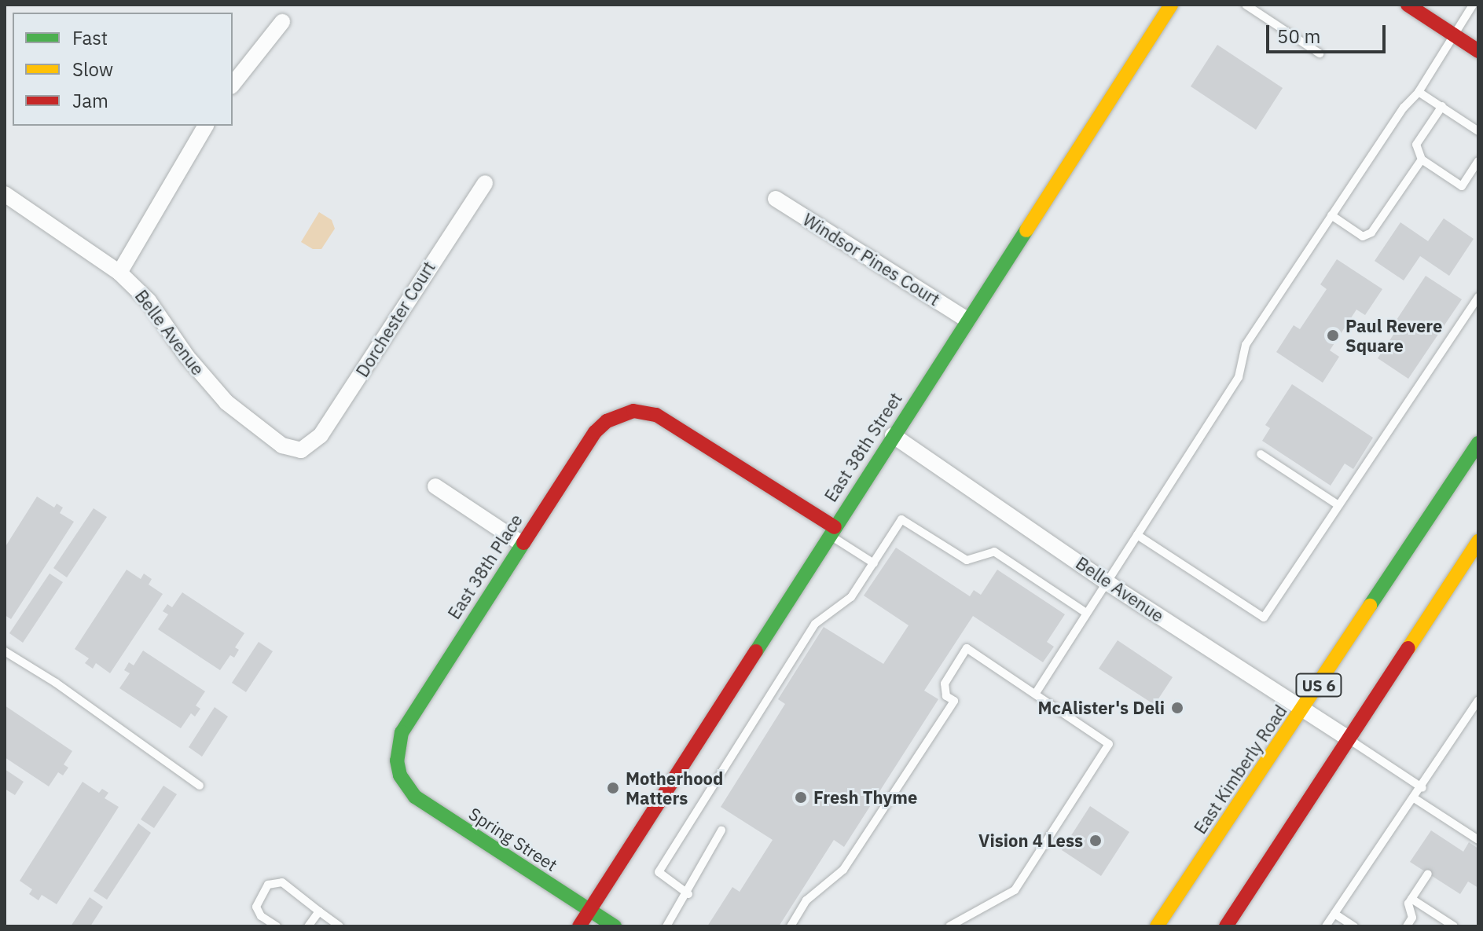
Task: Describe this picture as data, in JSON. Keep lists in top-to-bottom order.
{
  "streets": {
    "street": [
      "Windsor Pines Court",
      "Dorchester Court",
      "Belle Avenue",
      "East 38th Street",
      "East 38th Place",
      "US 6",
      "East Kimberly Road",
      "Spring Street"
    ]
  },
  "crossings": [
    ["Windsor Pines Court", "East 38th Street"],
    ["Dorchester Court", "Belle Avenue"],
    ["Belle Avenue", "East 38th Street"],
    ["Belle Avenue", "East Kimberly Road"],
    ["East 38th Street", "East 38th Place"],
    ["East 38th Street", "Spring Street"],
    ["East 38th Place", "Spring Street"]
  ],
  "places": [
    "Paul Revere Square",
    "McAlister's Deli",
    "Motherhood Matters",
    "Fresh Thyme",
    "Vision 4 Less"
  ],
  "legend": ["Fast", "Slow", "Jam"],
  "scale_bar": "50 m"
}
